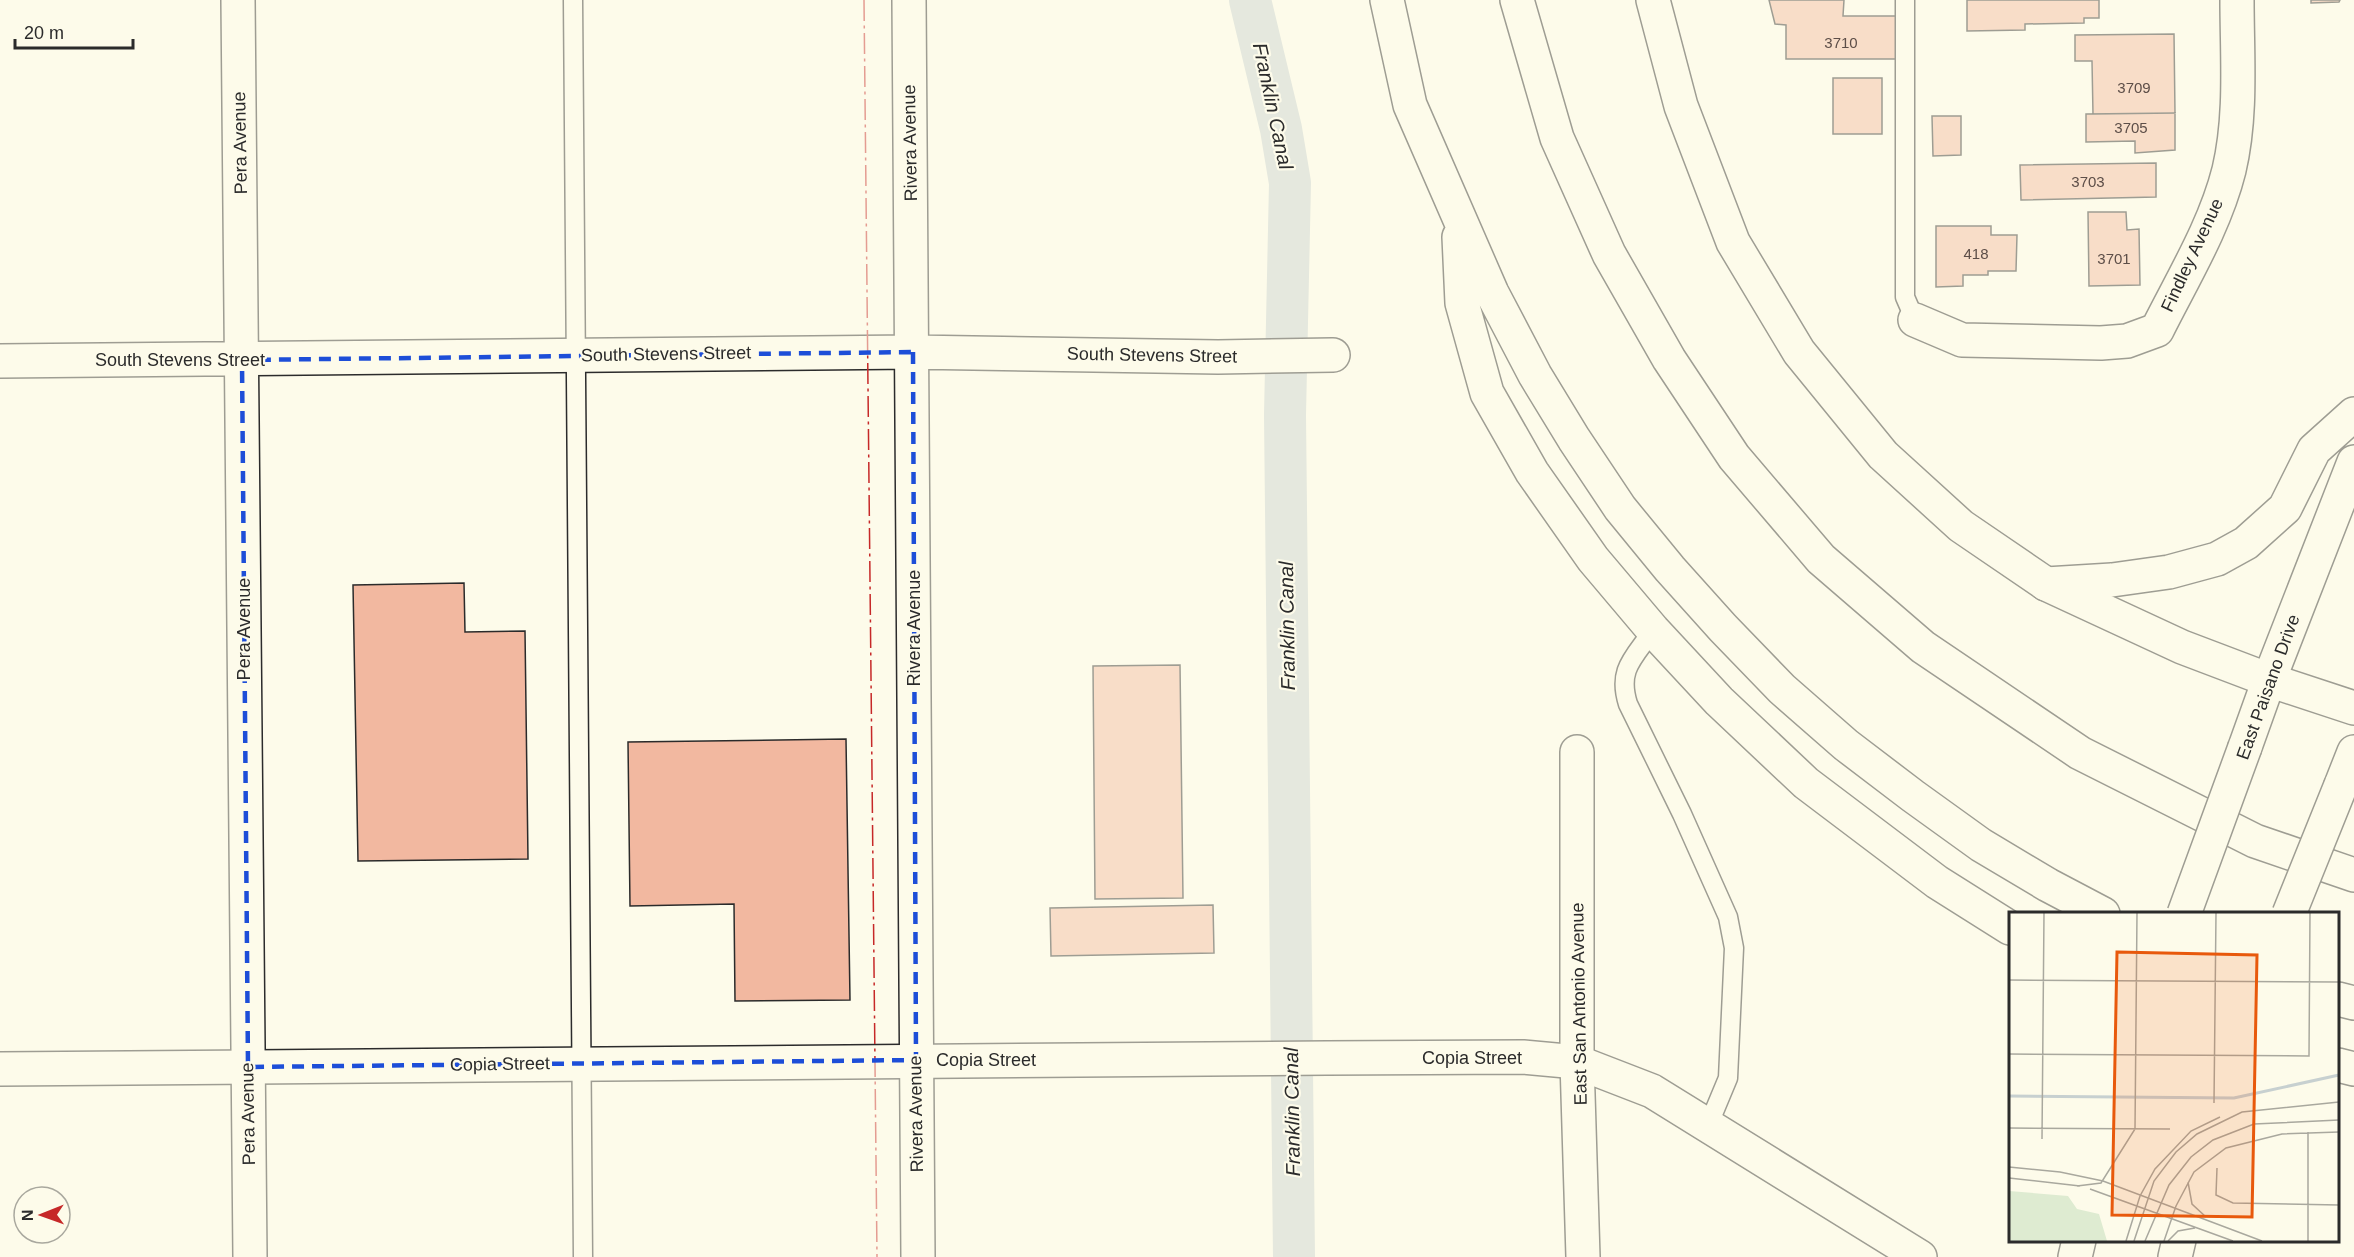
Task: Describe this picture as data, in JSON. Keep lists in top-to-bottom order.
{
  "streets": {
    "main road": [
      "Pera Avenue",
      "Rivera Avenue",
      "Findley Avenue",
      "South Stevens Street",
      "East Paisano Drive",
      "East San Antonio Avenue",
      "Copia Street"
    ]
  },
  "crossings": [
    ["Pera Avenue", "South Stevens Street"],
    ["Pera Avenue", "Copia Street"],
    ["Rivera Avenue", "South Stevens Street"],
    ["Rivera Avenue", "Copia Street"],
    ["East San Antonio Avenue", "Copia Street"]
  ],
  "water": ["Franklin Canal"],
  "house_numbers": [
    "3710",
    "3709",
    "3705",
    "3703",
    "418",
    "3701"
  ],
  "scale_bar": "20 m",
  "north": "left"
}
